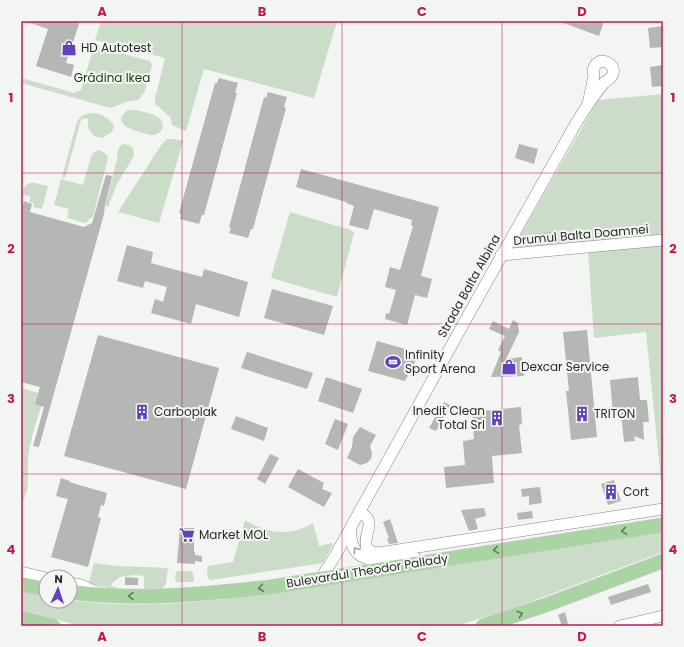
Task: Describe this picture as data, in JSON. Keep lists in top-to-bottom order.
{
  "streets": {
    "main road": ["Bulevardul Theodor Pallady"],
    "street": ["Drumul Balta Doamnei", "Strada Balta Albina"]
  },
  "crossings": [
    ["Drumul Balta Doamnei", "Strada Balta Albina"],
    ["Strada Balta Albina", "Bulevardul Theodor Pallady"]
  ],
  "parks": ["Grădina Ikea"],
  "places": {
    "shop": ["HD Autotest", "Dexcar Service"],
    "sports": ["Infinity Sport Arena"],
    "building": [
      "Carboplak",
      "TRITON",
      "Inedit Clean Total Srl",
      "Cort"
    ],
    "supermarket": ["Market MOL"]
  },
  "north": "top",
  "grid": {
    "columns": [
      "A",
      "B",
      "C",
      "D"
    ],
    "rows": [
      "1",
      "2",
      "3",
      "4"
    ]
  }
}
